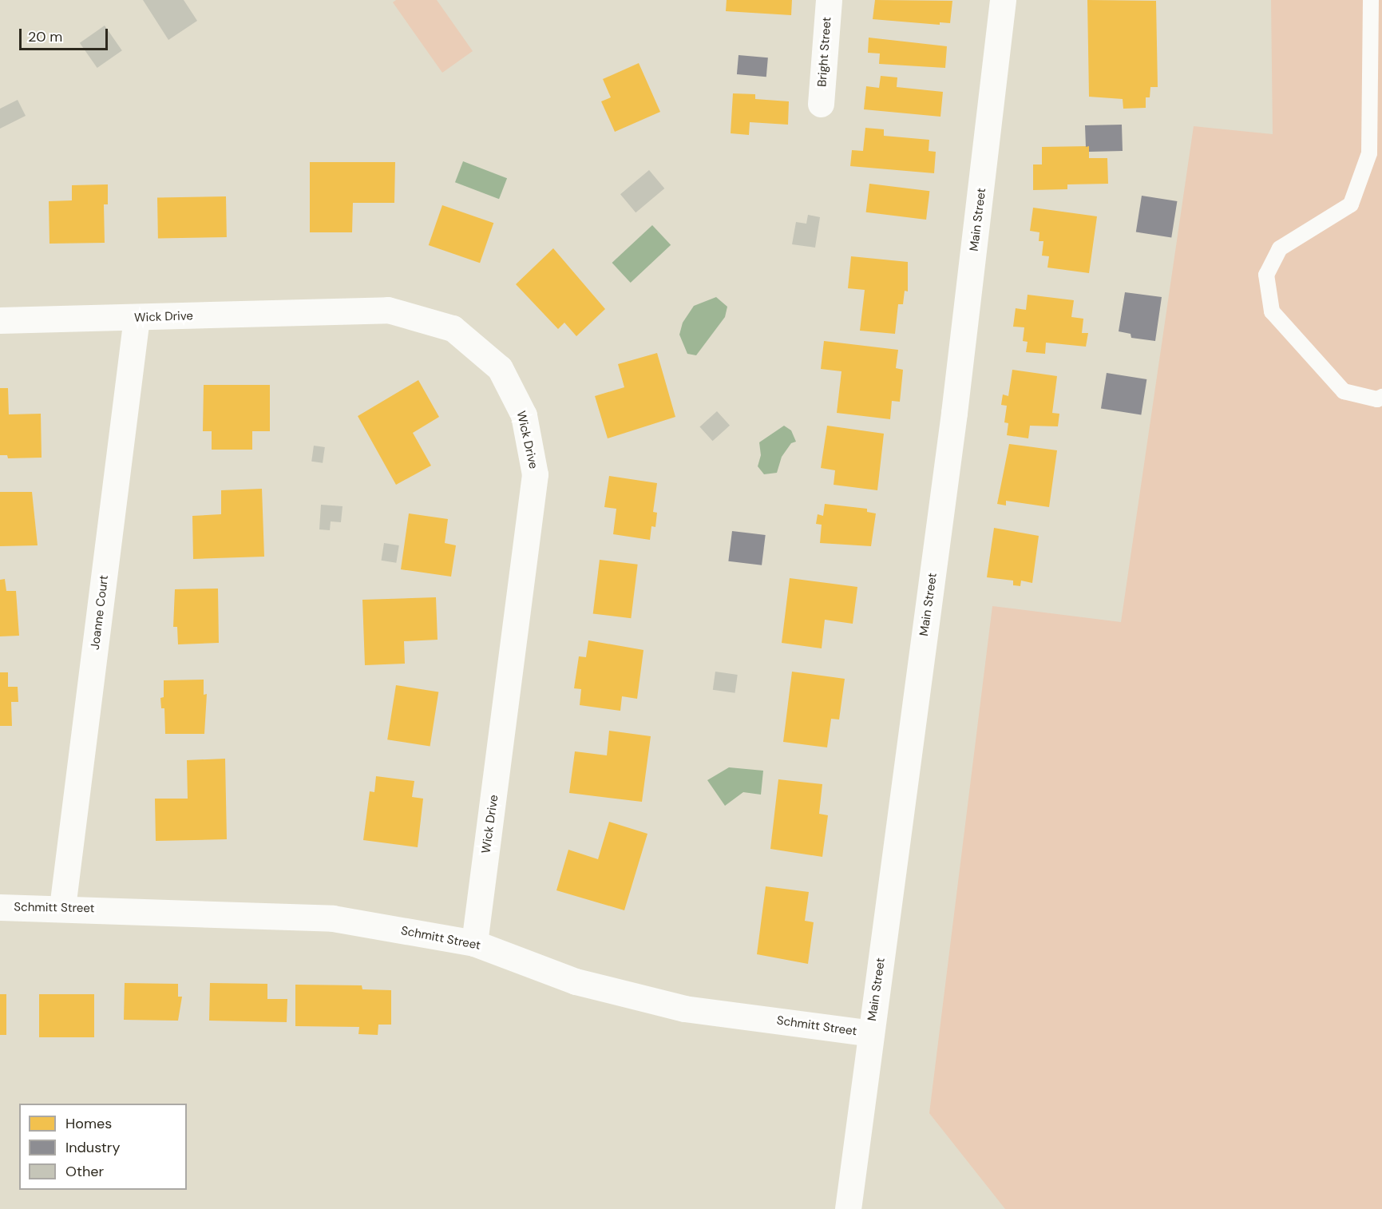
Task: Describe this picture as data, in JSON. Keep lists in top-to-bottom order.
{
  "streets": {
    "street": [
      "Bright Street",
      "Main Street",
      "Wick Drive",
      "Joanne Court",
      "Schmitt Street"
    ]
  },
  "crossings": [
    ["Main Street", "Schmitt Street"],
    ["Wick Drive", "Joanne Court"],
    ["Wick Drive", "Schmitt Street"],
    ["Joanne Court", "Schmitt Street"]
  ],
  "legend": ["Homes", "Industry", "Other"],
  "scale_bar": "20 m"
}
